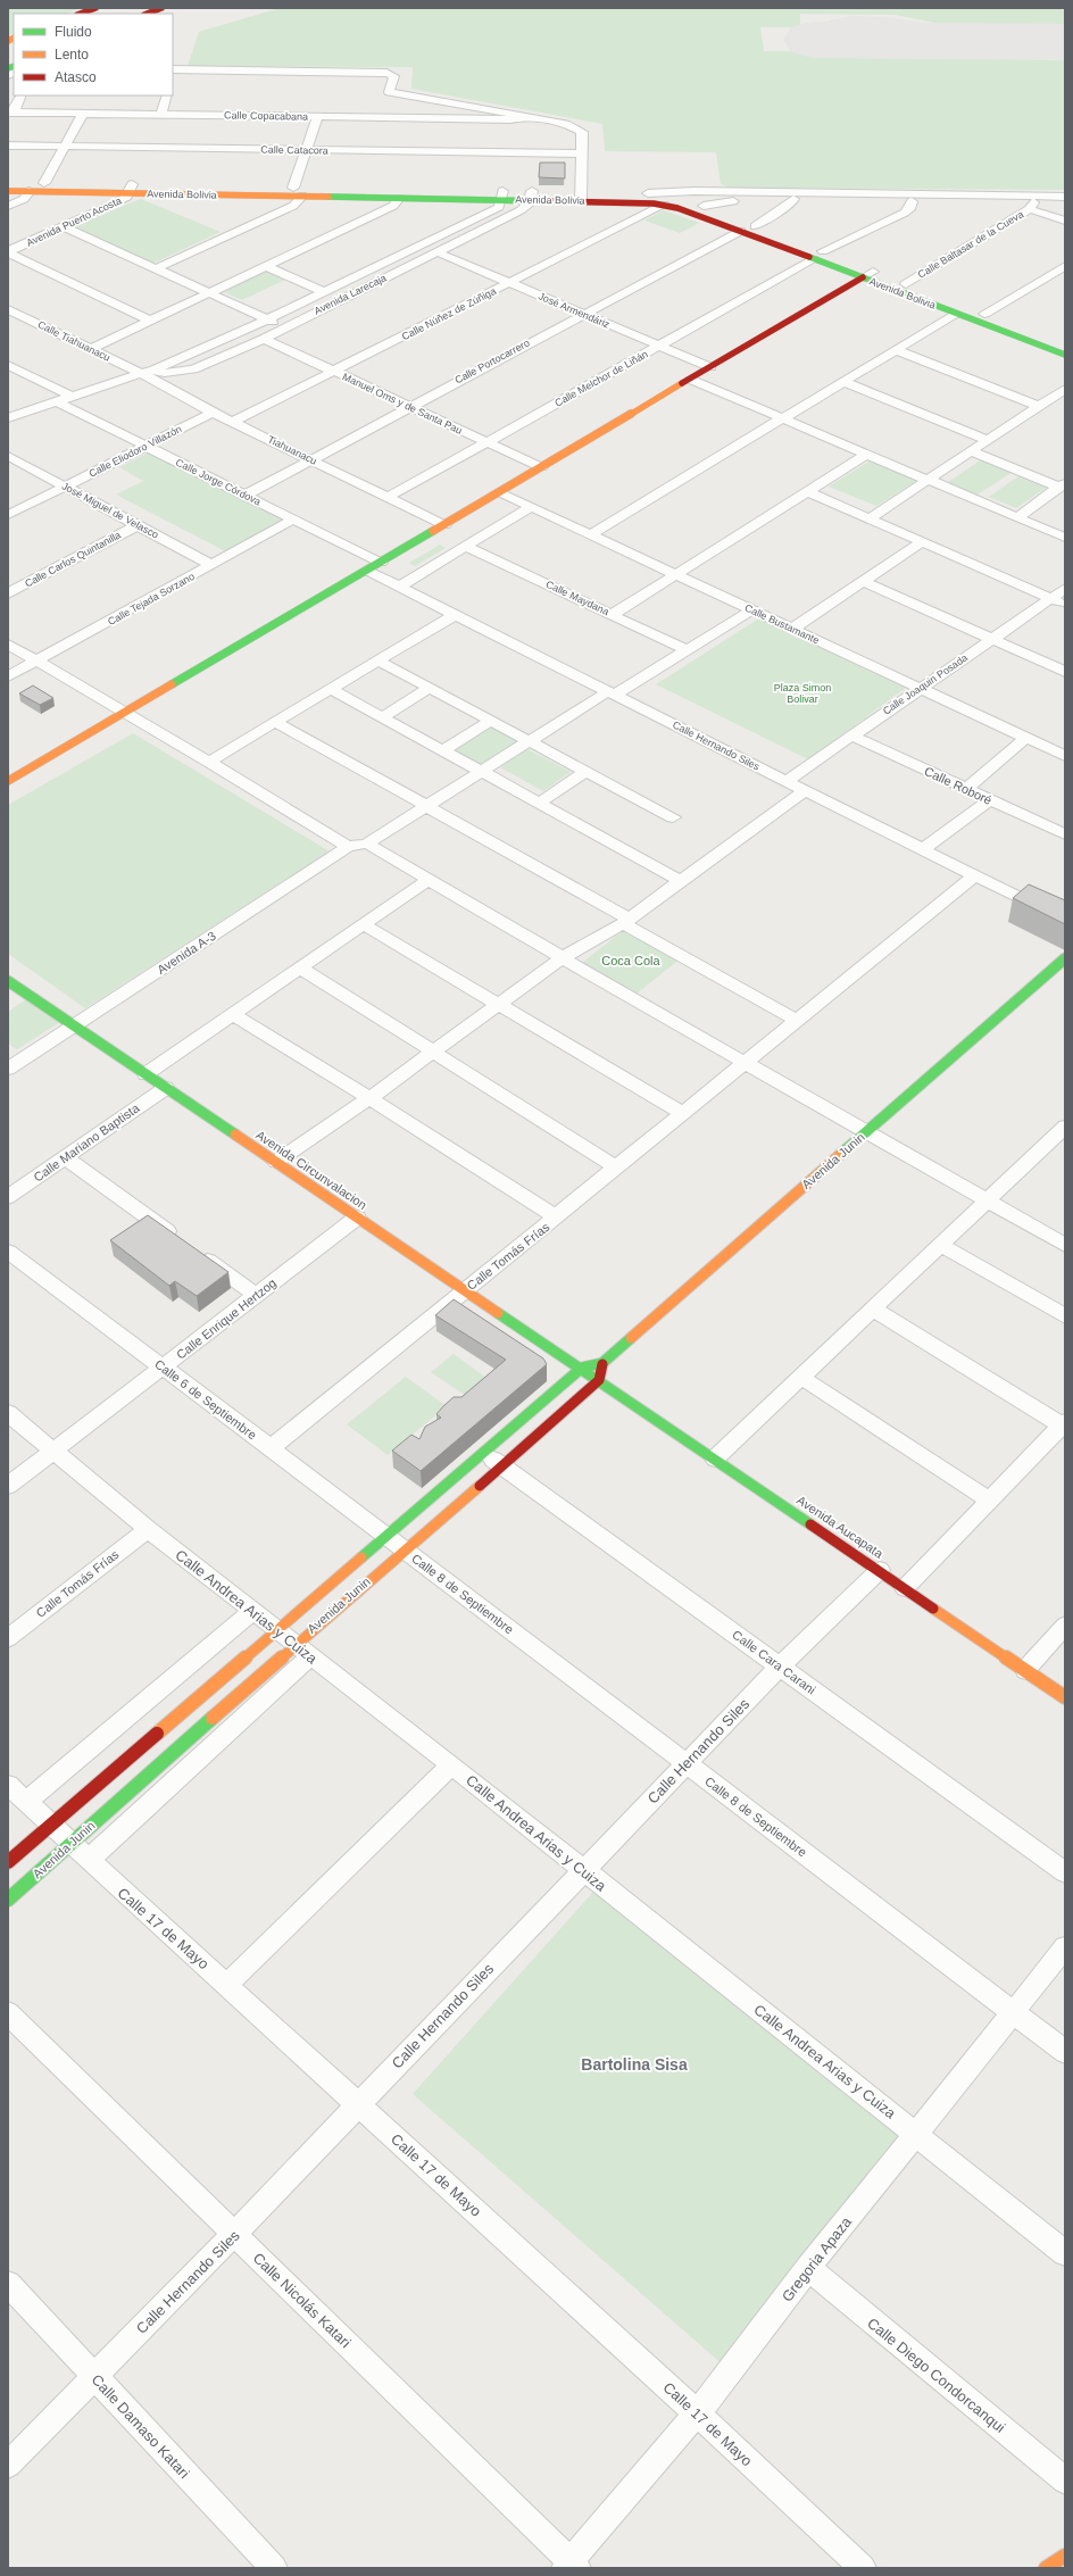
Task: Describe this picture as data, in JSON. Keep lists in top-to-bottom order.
{
  "streets": {
    "street": [
      "Calle Copacabana",
      "Calle Catacora",
      "Avenida Bolivia",
      "Avenida Puerto Acosta",
      "Calle Baltasar de la Cueva",
      "Avenida Larecaja",
      "José Armendáriz",
      "Calle Núñez de Zúñiga",
      "Calle Tiahuanacu",
      "Calle Portocarrero",
      "Calle Melchor de Liñán",
      "Manuel Oms y de Santa Pau",
      "Tiahuanacu",
      "Calle Eliodoro Villazón",
      "Calle Jorge Córdova",
      "José Miguel de Velasco",
      "Calle Carlos Quintanilla",
      "Calle Maydana",
      "Calle Tejada Sorzano",
      "Calle Bustamante",
      "Calle Joaquin Posada",
      "Calle Hernando Siles",
      "Calle Roboré",
      "Avenida A-3",
      "Calle Mariano Baptista",
      "Avenida Junin",
      "Avenida Circunvalacion",
      "Calle Tomás Frías",
      "Calle Enrique Hertzog",
      "Calle 6 de Septiembre",
      "Avenida Aucapata",
      "Calle 8 de Septiembre",
      "Calle Andrea Arias y Cuiza",
      "Calle Cara Carani",
      "Calle 17 de Mayo",
      "Gregoria Apaza",
      "Calle Nicolás Katari",
      "Calle Diego Condorcanqui",
      "Calle Damaso Katari"
    ]
  },
  "crossings": [
    ["Avenida Bolivia", "Avenida Puerto Acosta"],
    ["Avenida Bolivia", "Calle Baltasar de la Cueva"],
    ["Avenida Bolivia", "Avenida Larecaja"],
    ["Avenida Bolivia", "Calle Núñez de Zúñiga"],
    ["Avenida Bolivia", "Calle Portocarrero"],
    ["Avenida Bolivia", "Calle Melchor de Liñán"],
    ["Avenida Larecaja", "José Armendáriz"],
    ["Avenida Larecaja", "Calle Tiahuanacu"],
    ["Avenida Larecaja", "Manuel Oms y de Santa Pau"],
    ["Avenida Larecaja", "Tiahuanacu"],
    ["Avenida Larecaja", "Calle Jorge Córdova"],
    ["José Armendáriz", "Calle Núñez de Zúñiga"],
    ["José Armendáriz", "Calle Portocarrero"],
    ["José Armendáriz", "Calle Melchor de Liñán"],
    ["Calle Núñez de Zúñiga", "Manuel Oms y de Santa Pau"],
    ["Calle Núñez de Zúñiga", "Tiahuanacu"],
    ["Calle Tiahuanacu", "Tiahuanacu"],
    ["Calle Portocarrero", "Manuel Oms y de Santa Pau"],
    ["Calle Portocarrero", "Tiahuanacu"],
    ["Calle Portocarrero", "Calle Jorge Córdova"],
    ["Calle Melchor de Liñán", "Manuel Oms y de Santa Pau"],
    ["Calle Melchor de Liñán", "Tiahuanacu"],
    ["Tiahuanacu", "Calle Eliodoro Villazón"],
    ["Calle Eliodoro Villazón", "Calle Jorge Córdova"],
    ["Calle Eliodoro Villazón", "José Miguel de Velasco"],
    ["Calle Jorge Córdova", "Calle Tejada Sorzano"],
    ["José Miguel de Velasco", "Calle Carlos Quintanilla"],
    ["José Miguel de Velasco", "Calle Tejada Sorzano"],
    ["Calle Bustamante", "Calle Joaquin Posada"],
    ["Calle Joaquin Posada", "Calle Hernando Siles"],
    ["Calle Joaquin Posada", "Calle Roboré"],
    ["Calle Hernando Siles", "Calle Tomás Frías"],
    ["Calle Hernando Siles", "Avenida Aucapata"],
    ["Calle Hernando Siles", "Calle 8 de Septiembre"],
    ["Calle Hernando Siles", "Calle Andrea Arias y Cuiza"],
    ["Calle Hernando Siles", "Calle Cara Carani"],
    ["Calle Hernando Siles", "Calle 17 de Mayo"],
    ["Calle Hernando Siles", "Calle Nicolás Katari"],
    ["Calle Hernando Siles", "Calle Damaso Katari"],
    ["Avenida A-3", "Avenida Circunvalacion"],
    ["Calle Mariano Baptista", "Avenida Circunvalacion"],
    ["Avenida Junin", "Avenida Circunvalacion"],
    ["Avenida Junin", "Calle 6 de Septiembre"],
    ["Avenida Junin", "Avenida Aucapata"],
    ["Avenida Junin", "Calle 8 de Septiembre"],
    ["Avenida Junin", "Calle Andrea Arias y Cuiza"],
    ["Avenida Junin", "Calle Cara Carani"],
    ["Avenida Junin", "Calle 17 de Mayo"],
    ["Avenida Circunvalacion", "Calle Tomás Frías"],
    ["Avenida Circunvalacion", "Calle Enrique Hertzog"],
    ["Avenida Circunvalacion", "Avenida Aucapata"],
    ["Calle Tomás Frías", "Calle 6 de Septiembre"],
    ["Calle Tomás Frías", "Calle Andrea Arias y Cuiza"],
    ["Calle Enrique Hertzog", "Calle 6 de Septiembre"],
    ["Calle Enrique Hertzog", "Calle Andrea Arias y Cuiza"],
    ["Calle 6 de Septiembre", "Calle 8 de Septiembre"],
    ["Calle 8 de Septiembre", "Gregoria Apaza"],
    ["Calle Andrea Arias y Cuiza", "Gregoria Apaza"],
    ["Calle 17 de Mayo", "Gregoria Apaza"],
    ["Gregoria Apaza", "Calle Nicolás Katari"],
    ["Gregoria Apaza", "Calle Diego Condorcanqui"]
  ],
  "districts": ["Bartolina Sisa"],
  "parks": ["Plaza Simon Bolivar", "Coca Cola"],
  "legend": ["Fluido", "Lento", "Atasco"]
}
